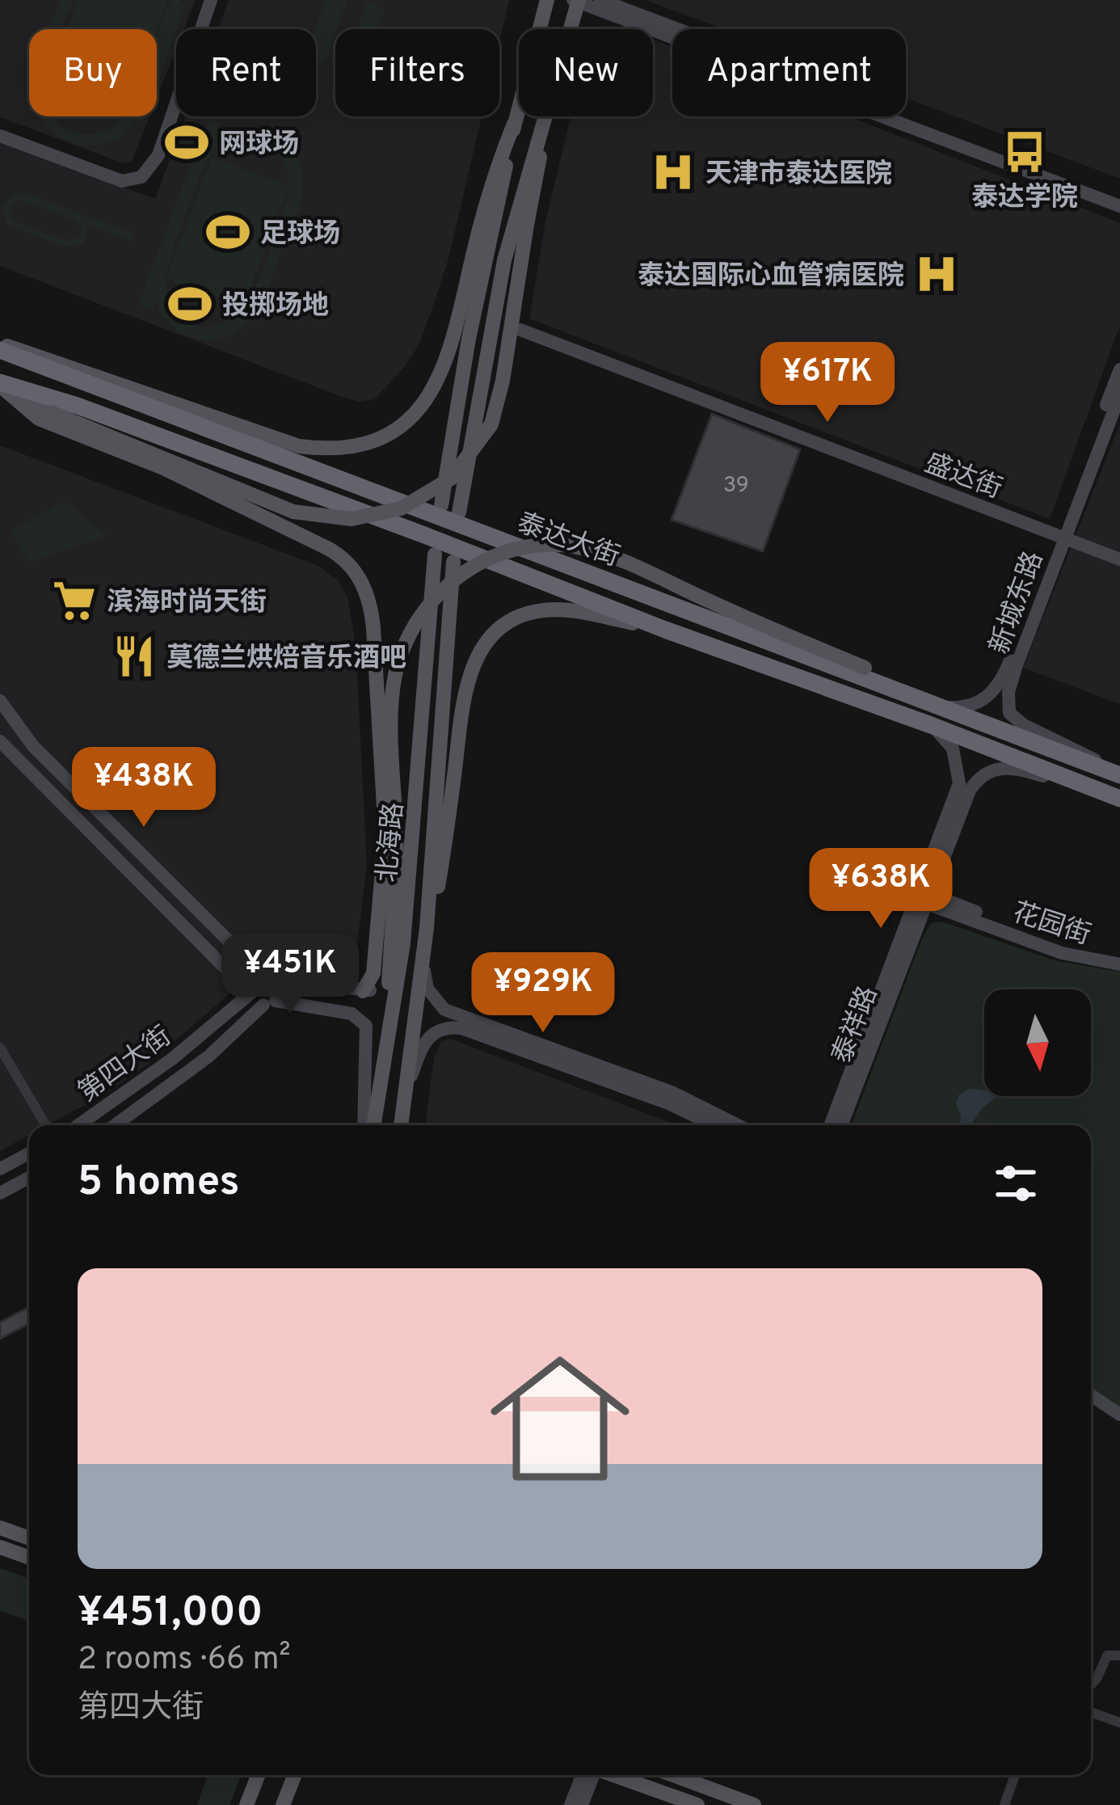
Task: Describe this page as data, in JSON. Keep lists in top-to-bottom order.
{
  "streets": {
    "highway": ["泰达大街"],
    "main road": ["北海路"],
    "street": [
      "盛达街",
      "新城东路",
      "花园街",
      "泰祥路",
      "第四大街"
    ]
  },
  "crossings": [
    ["盛达街", "新城东路"],
    ["泰达大街", "新城东路"],
    ["泰达大街", "泰祥路"],
    ["花园街", "泰祥路"]
  ],
  "places": {
    "sports": ["网球场", "足球场", "投掷场地"],
    "bus stop": ["泰达学院"],
    "hospital": ["天津市泰达医院", "泰达国际心血管病医院"],
    "supermarket": ["滨海时尚天街"],
    "restaurant": ["莫德兰烘焙音乐酒吧"]
  },
  "house_numbers": ["39"],
  "north": "bottom",
  "page": {
    "chip": [
      "Buy",
      "Rent",
      "Filters",
      "New",
      "Apartment"
    ],
    "price": [
      "¥617K",
      "¥438K",
      "¥638K",
      "¥451K",
      "¥929K"
    ],
    "heading": "5 homes",
    "list": [
      {
        "name": "¥451,000",
        "note": "2 rooms · 66 m² · 第四大街"
      }
    ]
  }
}
